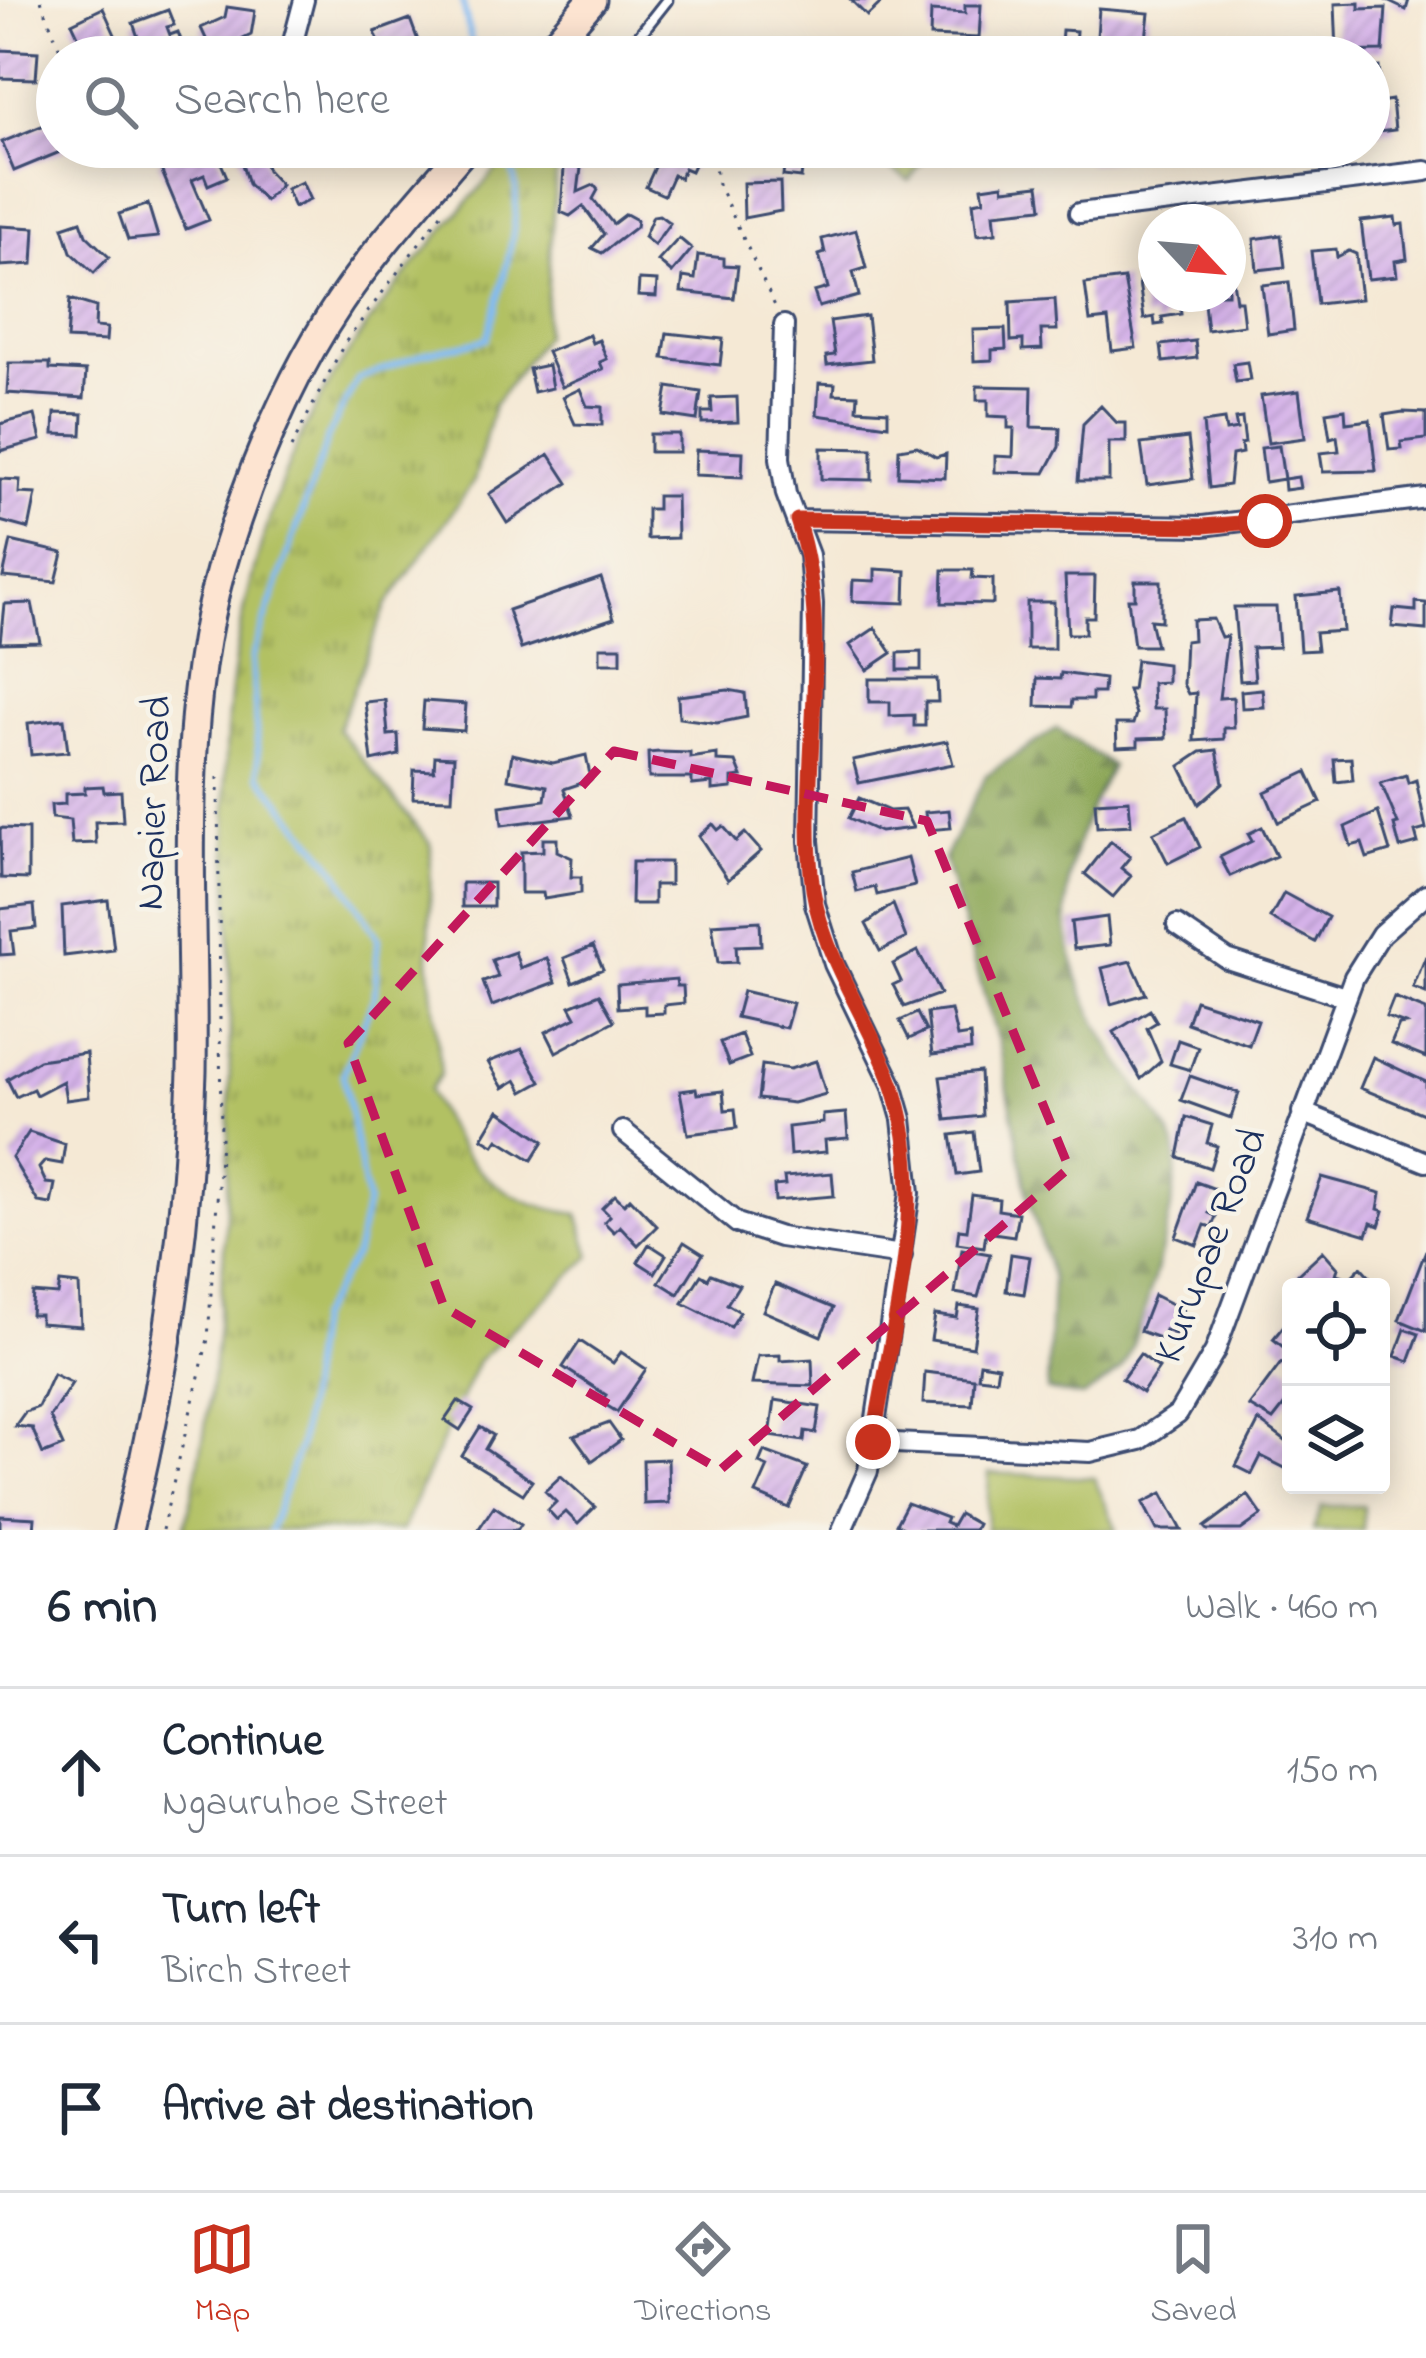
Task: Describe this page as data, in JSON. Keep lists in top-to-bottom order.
{
  "streets": {
    "main road": ["Napier Road"],
    "street": ["Kurupae Road"]
  },
  "north": "bottom right",
  "page": {
    "search": "Search here",
    "heading": ["6 min", "Walk · 460 m"],
    "list": [
      ["Continue", "Ngauruhoe Street", "150 m"],
      ["Turn left", "Birch Street", "310 m"],
      "Arrive at destination"
    ],
    "nav": ["Map", "Directions", "Saved"]
  }
}
